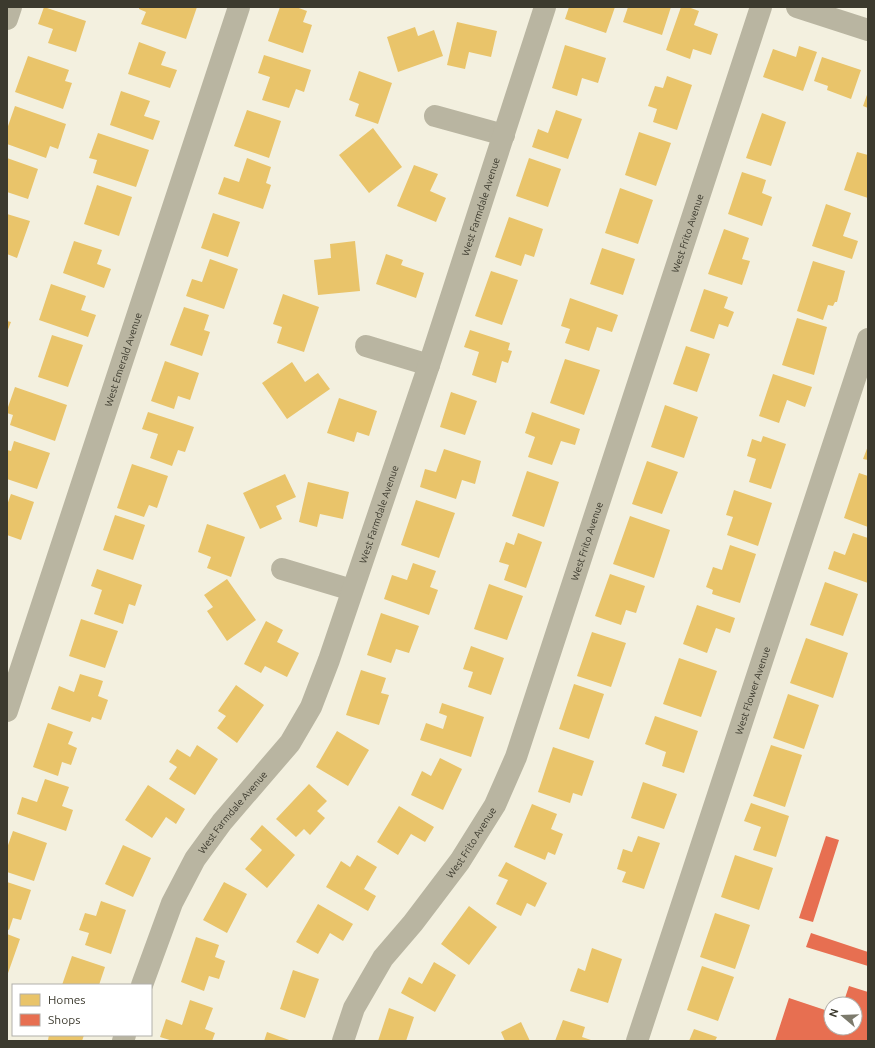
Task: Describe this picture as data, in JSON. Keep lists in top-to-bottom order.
{
  "streets": {
    "street": [
      "West Farmdale Avenue",
      "West Frito Avenue",
      "West Emerald Avenue",
      "West Flower Avenue"
    ]
  },
  "legend": ["Homes", "Shops"],
  "north": "left"
}
